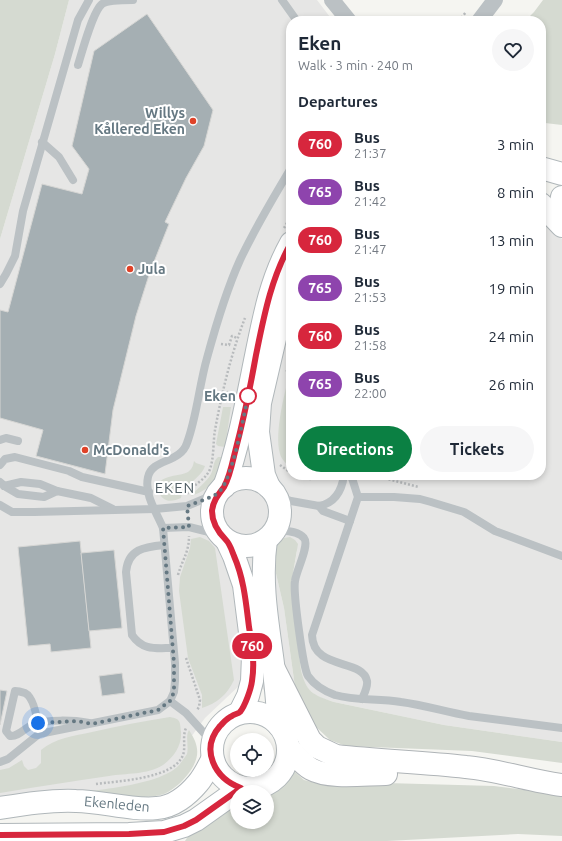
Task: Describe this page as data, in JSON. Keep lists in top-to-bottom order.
{
  "streets": {
    "main road": ["Ekenleden"]
  },
  "districts": ["EKEN"],
  "places": [
    "Willys Kållered Eken",
    "Jula",
    "Eken",
    "McDonald's"
  ],
  "lines": ["bus line 760"],
  "page": {
    "on_map": "760",
    "heading": [
      ["Eken", "Walk · 3 min · 240 m"],
      "Departures"
    ],
    "list": [
      {
        "mark": "760",
        "name": "Bus",
        "note": "21:37",
        "value": "3 min"
      },
      {
        "mark": "765",
        "name": "Bus",
        "note": "21:42",
        "value": "8 min"
      },
      {
        "mark": "760",
        "name": "Bus",
        "note": "21:47",
        "value": "13 min"
      },
      {
        "mark": "765",
        "name": "Bus",
        "note": "21:53",
        "value": "19 min"
      },
      {
        "mark": "760",
        "name": "Bus",
        "note": "21:58",
        "value": "24 min"
      },
      {
        "mark": "765",
        "name": "Bus",
        "note": "22:00",
        "value": "26 min"
      }
    ],
    "buttons": ["Directions", "Tickets"]
  }
}
